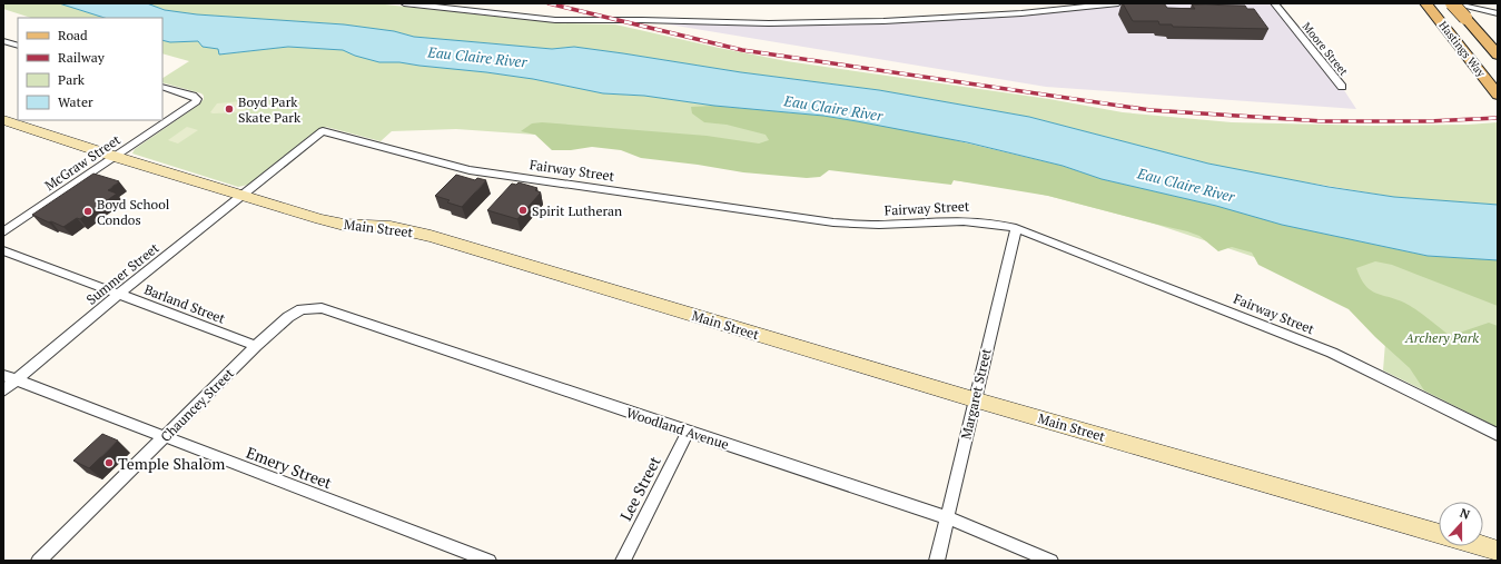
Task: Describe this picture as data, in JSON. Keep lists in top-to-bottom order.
{
  "streets": {
    "main road": ["Hastings Way"],
    "street": [
      "Moore Street",
      "McGraw Street",
      "Fairway Street",
      "Main Street",
      "Summer Street",
      "Barland Street",
      "Margaret Street",
      "Chauncey Street",
      "Woodland Avenue",
      "Emery Street",
      "Lee Street"
    ]
  },
  "crossings": [
    ["McGraw Street", "Main Street"],
    ["Fairway Street", "Summer Street"],
    ["Fairway Street", "Margaret Street"],
    ["Main Street", "Summer Street"],
    ["Main Street", "Margaret Street"],
    ["Summer Street", "Barland Street"],
    ["Summer Street", "Emery Street"],
    ["Barland Street", "Chauncey Street"],
    ["Margaret Street", "Woodland Avenue"],
    ["Chauncey Street", "Woodland Avenue"],
    ["Chauncey Street", "Emery Street"],
    ["Woodland Avenue", "Lee Street"]
  ],
  "water": ["Eau Claire River"],
  "parks": ["Archery Park"],
  "places": [
    "Boyd Park Skate Park",
    "Spirit Lutheran",
    "Boyd School Condos",
    "Temple Shalom"
  ],
  "legend": [
    "Road",
    "Railway",
    "Park",
    "Water"
  ],
  "north": "top"
}
